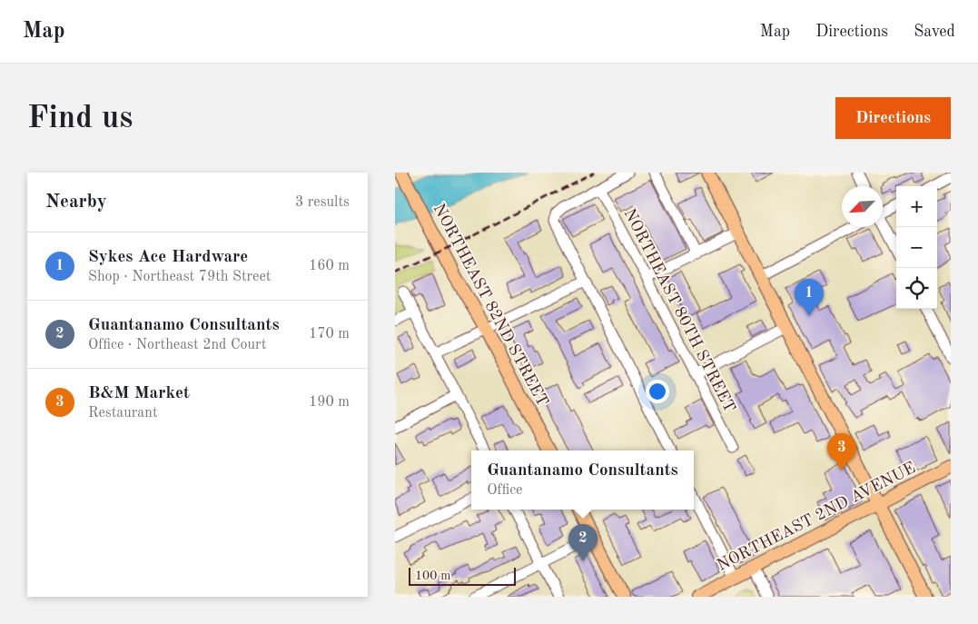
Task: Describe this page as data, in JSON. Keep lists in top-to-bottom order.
{
  "streets": {
    "main road": ["NORTHEAST 82ND STREET", "NORTHEAST 2ND AVENUE"],
    "street": ["NORTHEAST 80TH STREET"]
  },
  "scale_bar": "100 m",
  "north": "bottom left",
  "page": {
    "header": "Map",
    "nav": ["Map", "Directions", "Saved"],
    "buttons": "Directions",
    "title": "Find us",
    "heading": ["Nearby", "3 results"],
    "map_buttons": ["+", "−"],
    "list": [
      {
        "mark": "1",
        "name": "Sykes Ace Hardware",
        "note": "Shop · Northeast 79th Street",
        "value": "160 m"
      },
      {
        "mark": "2",
        "name": "Guantanamo Consultants",
        "note": "Office · Northeast 2nd Court",
        "value": "170 m"
      },
      {
        "mark": "3",
        "name": "B&M Market",
        "note": "Restaurant",
        "value": "190 m"
      }
    ],
    "pins": ["1", "3", "2"],
    "popup": ["Guantanamo Consultants", "Office"],
    "scale": "100 m"
  }
}
